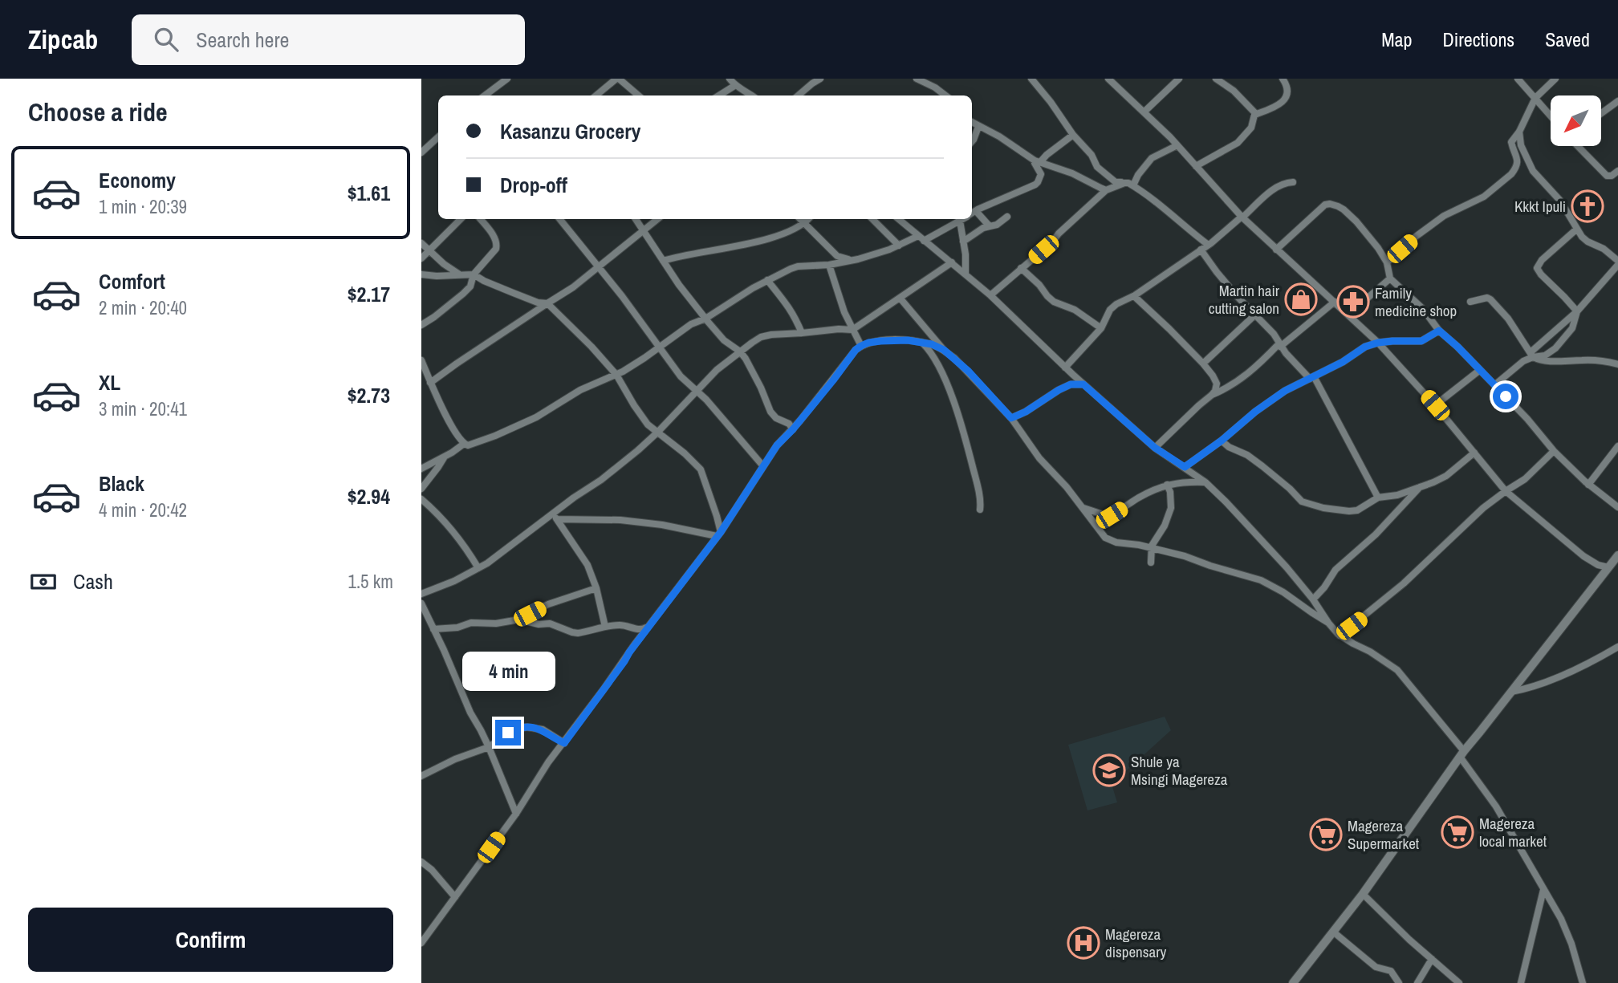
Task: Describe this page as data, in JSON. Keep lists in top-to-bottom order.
{
  "places": {
    "church": ["Kkkt Ipuli"],
    "shop": ["Martin hair cutting salon"],
    "pharmacy": ["Family medicine shop"],
    "school or university": ["Shule ya Msingi Magereza"],
    "supermarket": ["Magereza local market", "Magereza Supermarket"],
    "hospital": ["Magereza dispensary"]
  },
  "north": "bottom left",
  "page": {
    "header": "Zipcab",
    "search": "Search here",
    "nav": ["Map", "Directions", "Saved"],
    "heading": "Choose a ride",
    "banner": ["Kasanzu Grocery", "Drop-off"],
    "list": [
      {
        "name": "Economy",
        "note": "1 min · 20:39",
        "value": "$1.61"
      },
      {
        "name": "Comfort",
        "note": "2 min · 20:40",
        "value": "$2.17"
      },
      {
        "name": "XL",
        "note": "3 min · 20:41",
        "value": "$2.73"
      },
      {
        "name": "Black",
        "note": "4 min · 20:42",
        "value": "$2.94"
      }
    ],
    "pay": ["Cash", "1.5 km"],
    "bubble": "4 min",
    "buttons": "Confirm"
  }
}
